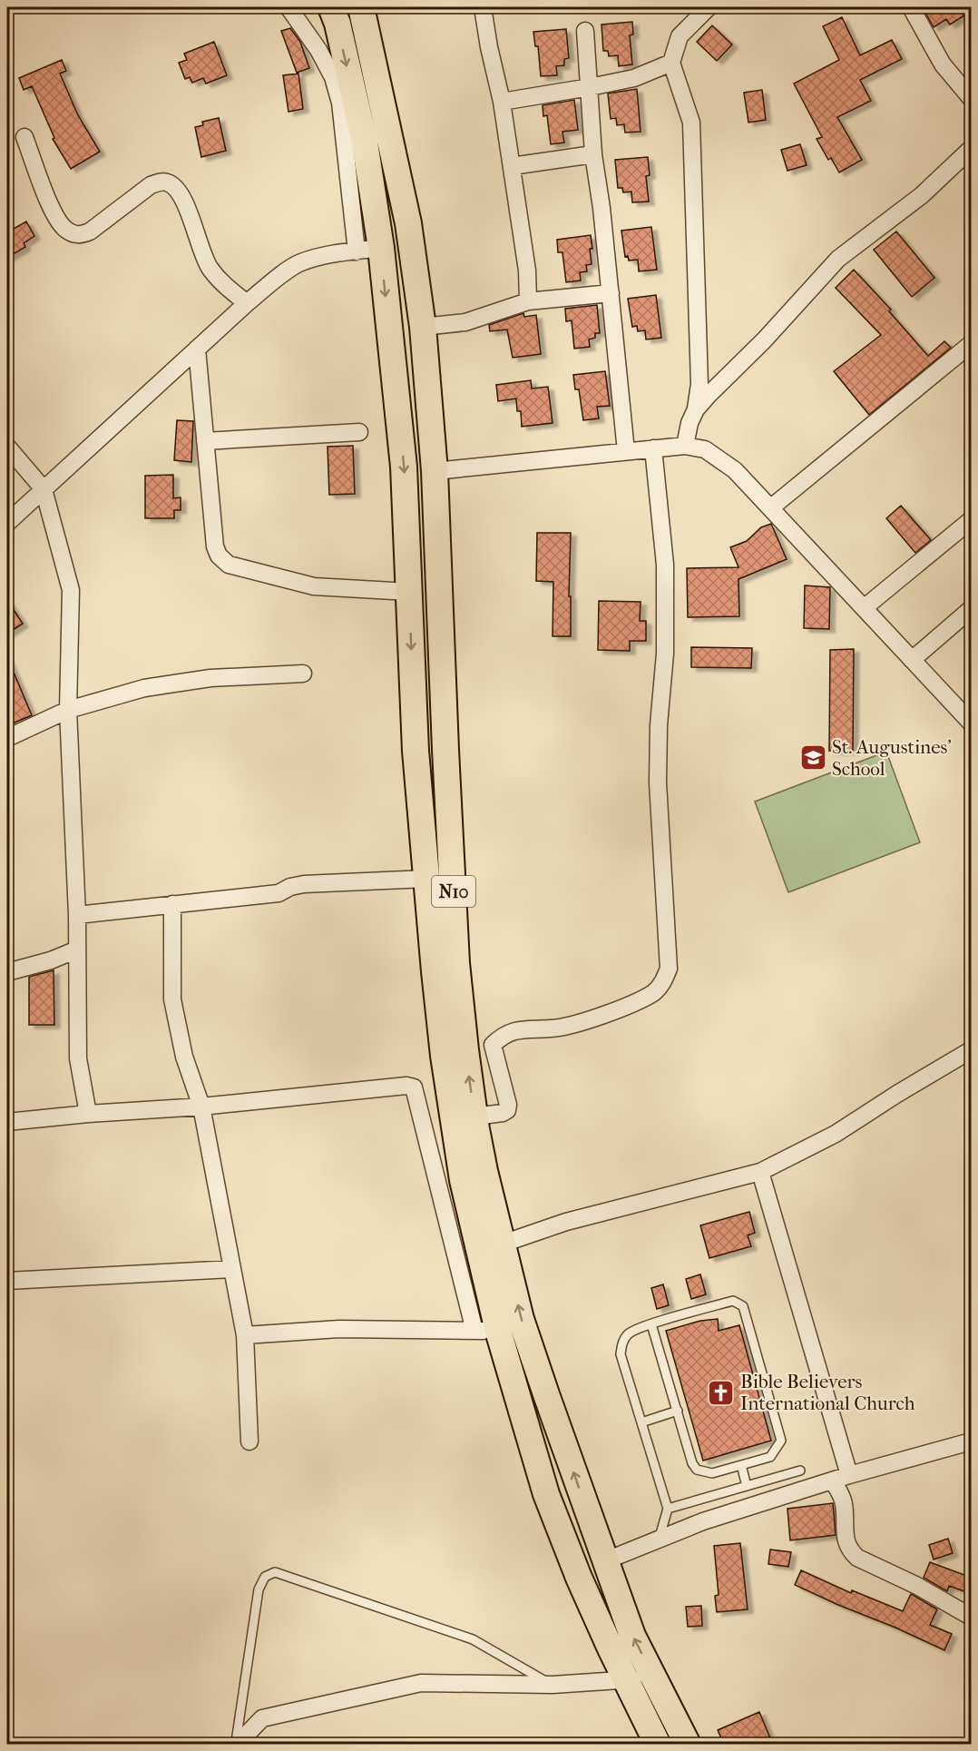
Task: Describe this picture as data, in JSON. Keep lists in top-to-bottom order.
{
  "streets": {
    "main road": ["N10"]
  },
  "places": {
    "school or university": ["St. Augustines' School"],
    "church": ["Bible Believers International Church"]
  }
}
